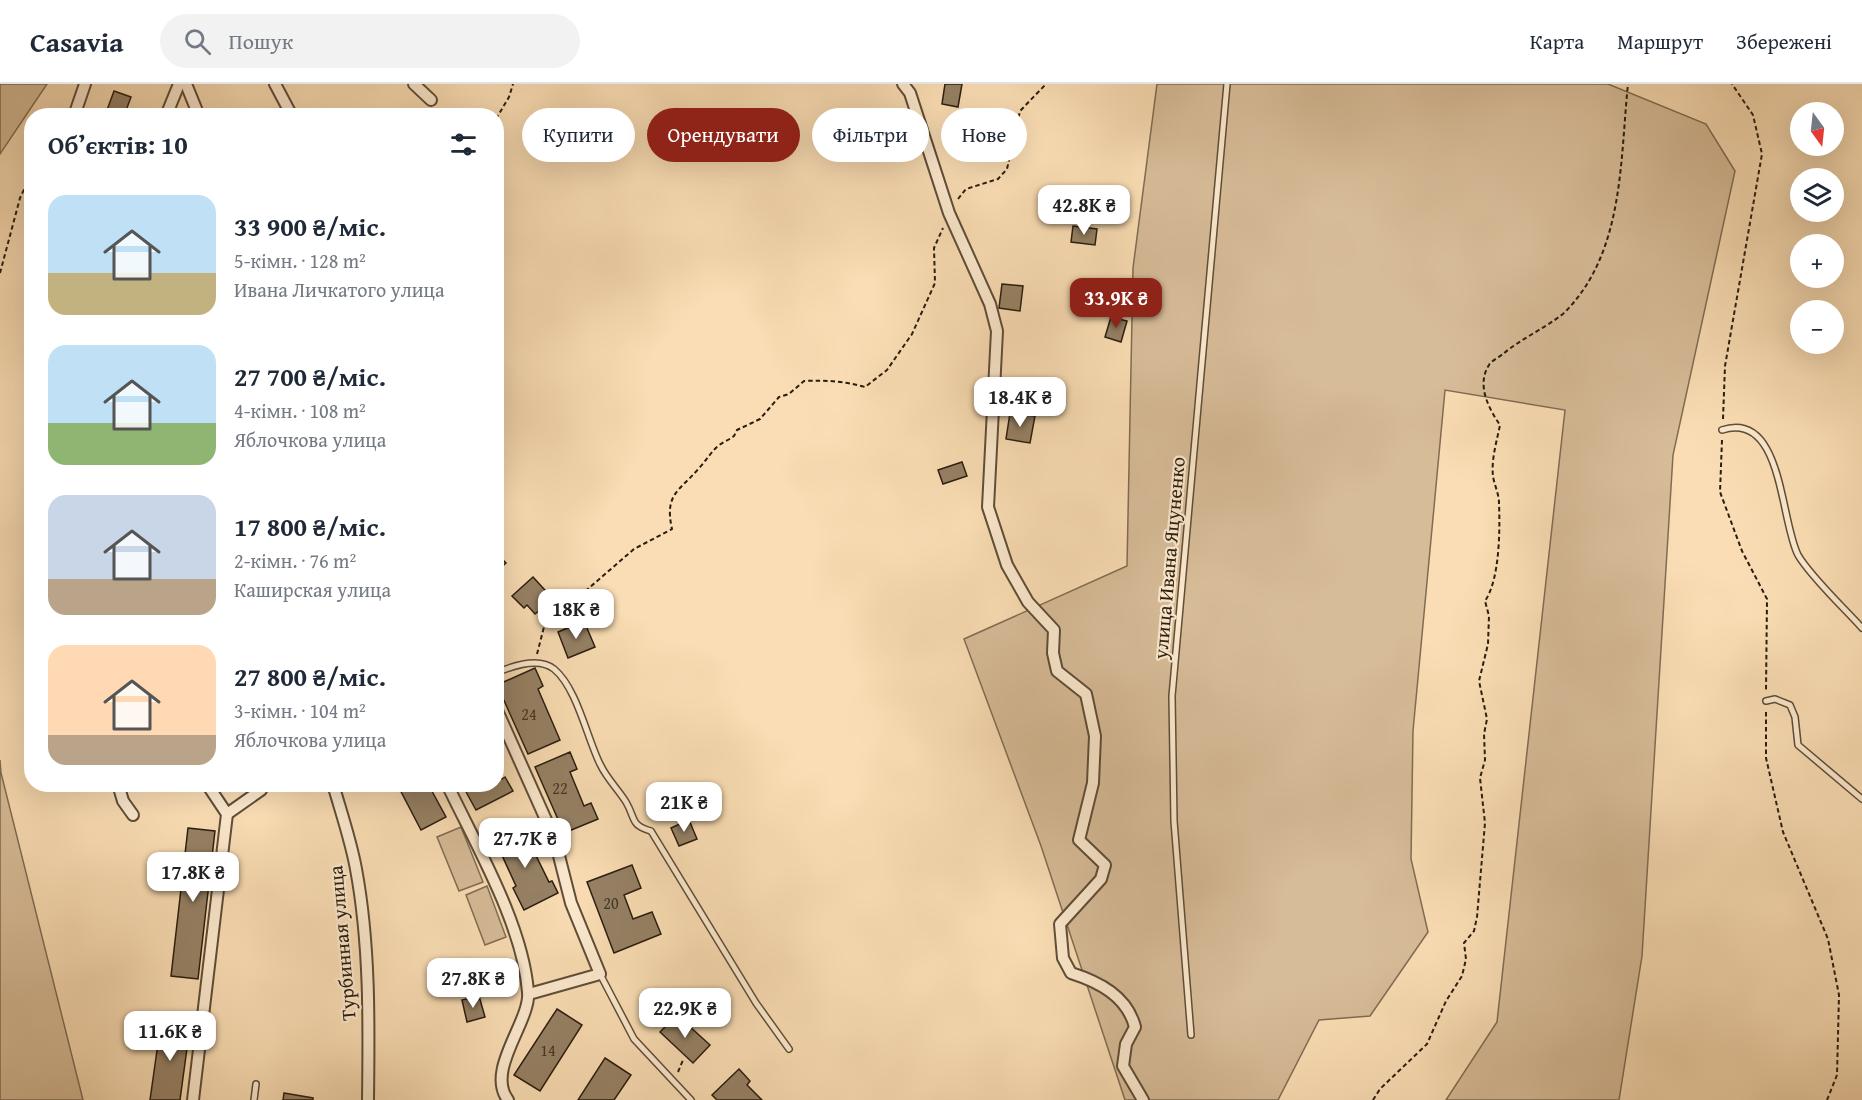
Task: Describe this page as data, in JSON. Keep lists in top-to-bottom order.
{
  "streets": {
    "street": ["Турбинная улица"],
    "lane": ["улица Ивана Яцуненко"]
  },
  "house_numbers": [
    "24",
    "22",
    "20",
    "14"
  ],
  "north": "bottom",
  "page": {
    "header": "Casavia",
    "search": "Пошук",
    "nav": ["Карта", "Маршрут", "Збережені"],
    "map_buttons": ["+", "−"],
    "chip": [
      "Купити",
      "Орендувати",
      "Фільтри",
      "Нове"
    ],
    "heading": "Об’єктів: 10",
    "list": [
      {
        "name": "33 900 ₴/міс.",
        "note": "5-кімн. · 128 m² · Ивана Личкатого улица"
      },
      {
        "name": "27 700 ₴/міс.",
        "note": "4-кімн. · 108 m² · Яблочкова улица"
      },
      {
        "name": "17 800 ₴/міс.",
        "note": "2-кімн. · 76 m² · Каширская улица"
      },
      {
        "name": "27 800 ₴/міс.",
        "note": "3-кімн. · 104 m² · Яблочкова улица"
      }
    ],
    "price": [
      "42.8K ₴",
      "33.9K ₴",
      "18.4K ₴",
      "18K ₴",
      "21K ₴",
      "27.7K ₴",
      "17.8K ₴",
      "27.8K ₴",
      "22.9K ₴",
      "11.6K ₴"
    ]
  }
}
